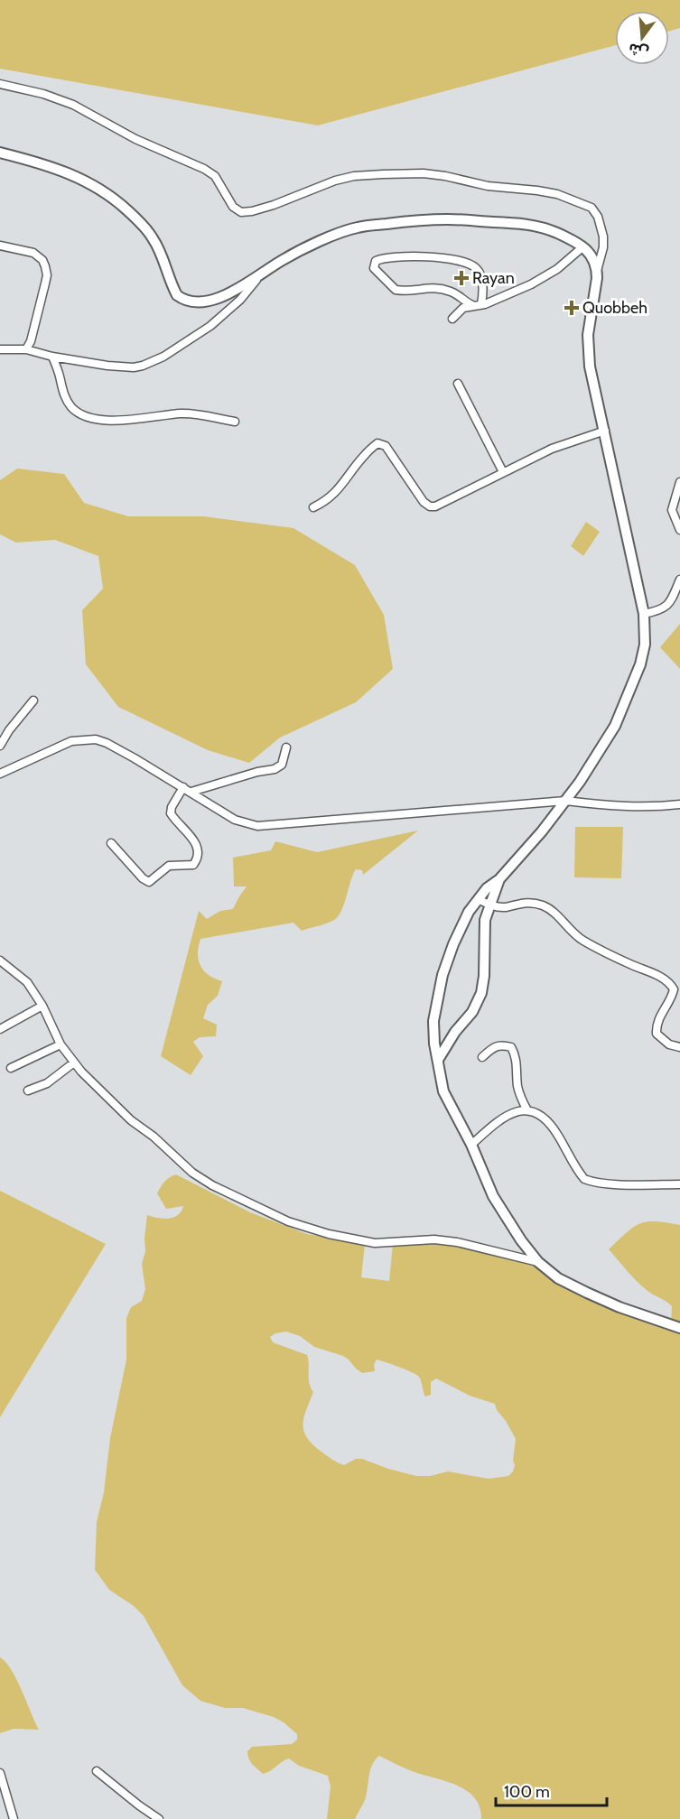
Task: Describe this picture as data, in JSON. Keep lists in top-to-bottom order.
{
  "places": {
    "health": ["Rayan", "Quobbeh"]
  },
  "scale_bar": "100 m",
  "north": "bottom"
}
